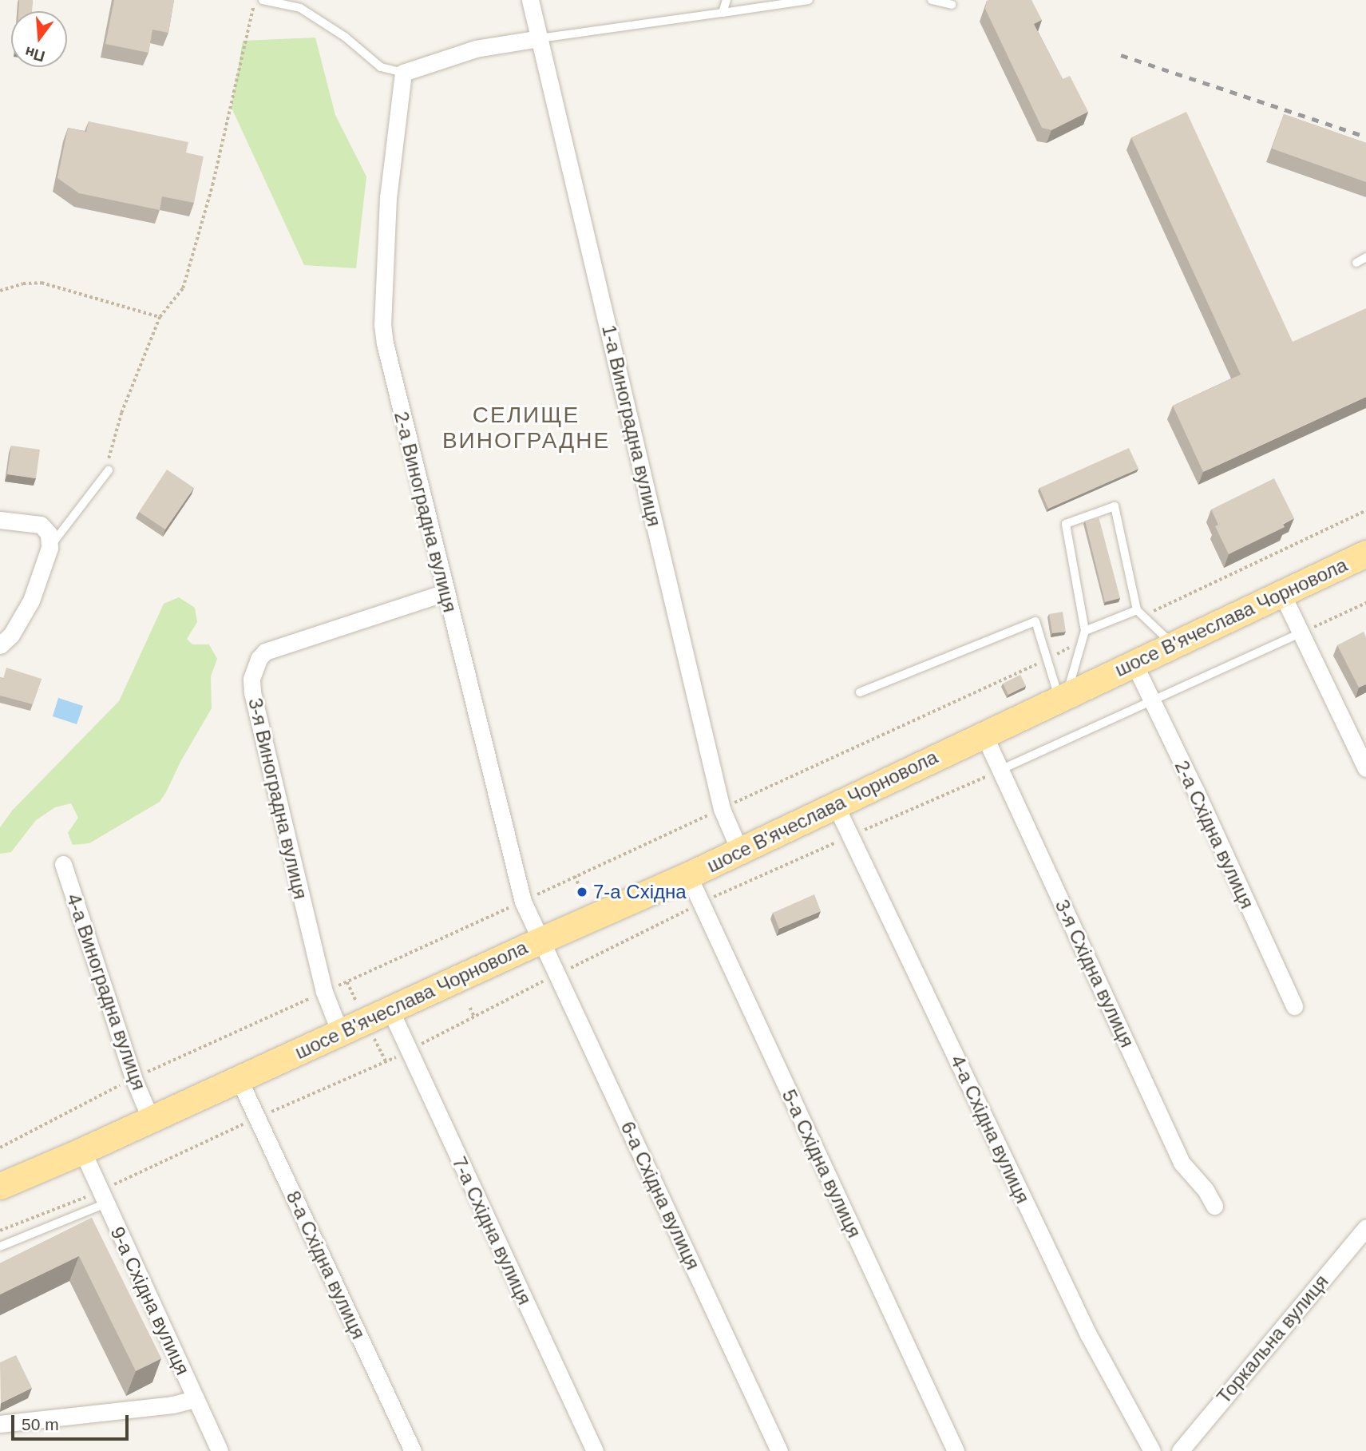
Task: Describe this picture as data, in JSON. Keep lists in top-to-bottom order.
{
  "streets": {
    "main road": ["шосе В'ячеслава Чорновола"],
    "street": [
      "1-а Виноградна вулиця",
      "2-а Виноградна вулиця",
      "3-я Виноградна вулиця",
      "2-а Східна вулиця",
      "3-я Східна вулиця",
      "4-а Виноградна вулиця",
      "4-а Східна вулиця",
      "5-а Східна вулиця",
      "6-а Східна вулиця",
      "7-а Східна вулиця",
      "8-а Східна вулиця",
      "9-а Східна вулиця",
      "Торкальна вулиця"
    ]
  },
  "crossings": [
    ["1-а Виноградна вулиця", "шосе В'ячеслава Чорновола"],
    ["2-а Виноградна вулиця", "шосе В'ячеслава Чорновола"],
    ["2-а Виноградна вулиця", "3-я Виноградна вулиця"],
    ["2-а Виноградна вулиця", "6-а Східна вулиця"],
    ["шосе В'ячеслава Чорновола", "3-я Виноградна вулиця"],
    ["шосе В'ячеслава Чорновола", "2-а Східна вулиця"],
    ["шосе В'ячеслава Чорновола", "3-я Східна вулиця"],
    ["шосе В'ячеслава Чорновола", "4-а Виноградна вулиця"],
    ["шосе В'ячеслава Чорновола", "4-а Східна вулиця"],
    ["шосе В'ячеслава Чорновола", "5-а Східна вулиця"],
    ["шосе В'ячеслава Чорновола", "6-а Східна вулиця"],
    ["шосе В'ячеслава Чорновола", "7-а Східна вулиця"],
    ["шосе В'ячеслава Чорновола", "8-а Східна вулиця"],
    ["шосе В'ячеслава Чорновола", "9-а Східна вулиця"]
  ],
  "districts": ["СЕЛИЩЕ ВИНОГРАДНЕ"],
  "places": ["7-а Східна"],
  "scale_bar": "50 m",
  "north": "bottom"
}
